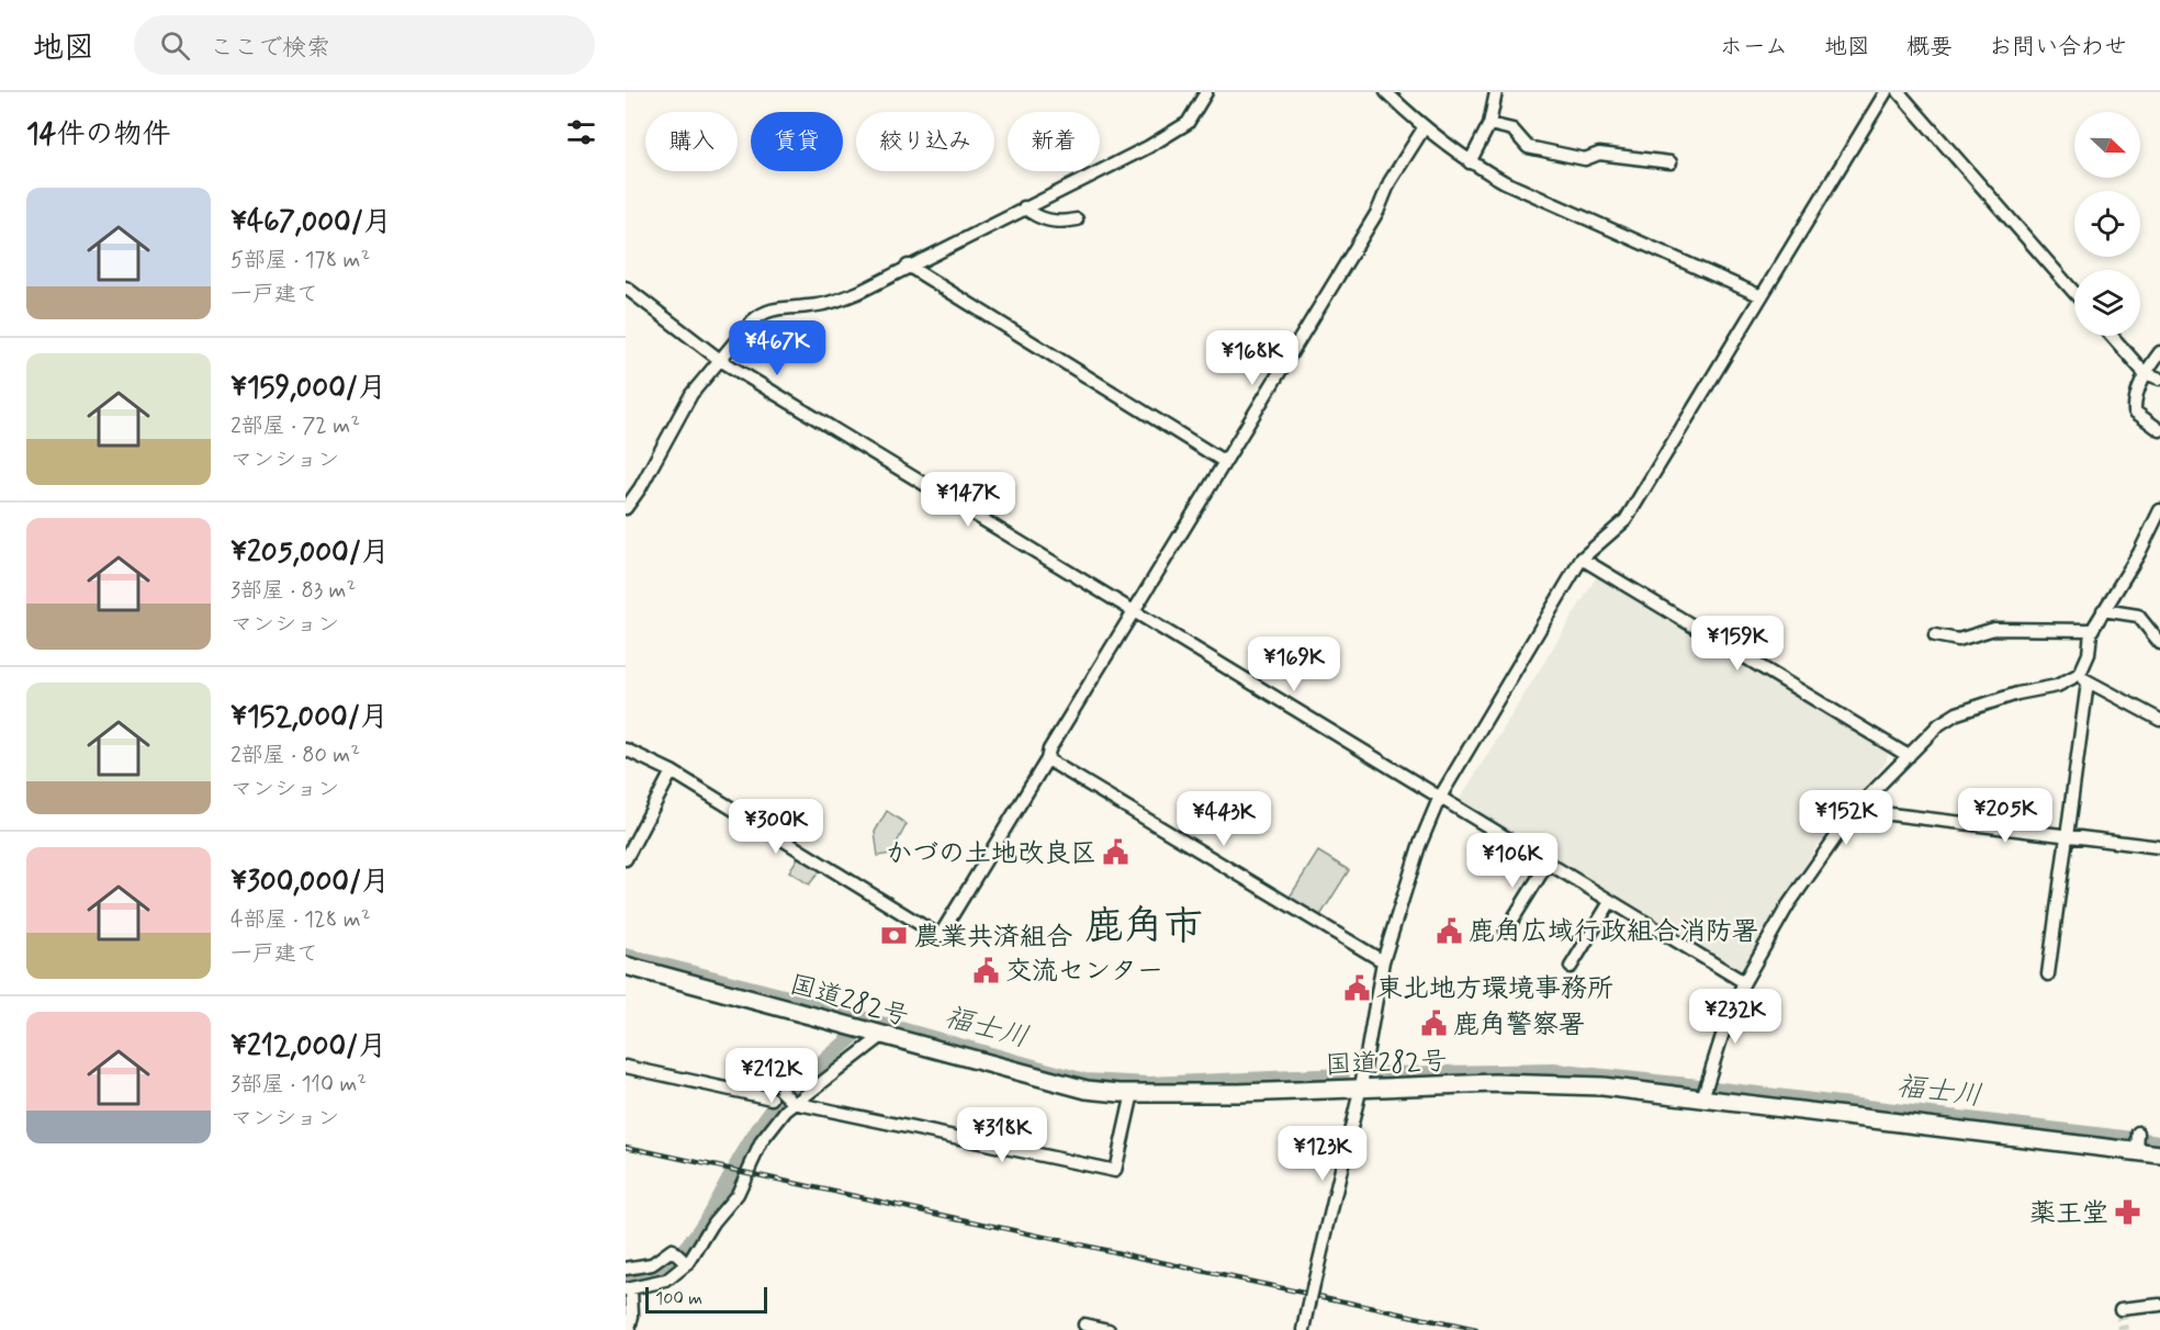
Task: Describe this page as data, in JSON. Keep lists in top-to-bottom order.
{
  "streets": {
    "highway": ["国道282号"]
  },
  "districts": ["鹿角市"],
  "water": ["福士川"],
  "places": {
    "public building": [
      "かづの土地改良区",
      "鹿角広域行政組合消防署",
      "交流センター",
      "東北地方環境事務所",
      "鹿角警察署"
    ],
    "bank": ["農業共済組合"],
    "pharmacy": ["薬王堂"]
  },
  "scale_bar": "100 m",
  "north": "right",
  "page": {
    "header": "地図",
    "search": "ここで検索",
    "nav": [
      "ホーム",
      "地図",
      "概要",
      "お問い合わせ"
    ],
    "heading": "14件の物件",
    "chip": [
      "購入",
      "賃貸",
      "絞り込み",
      "新着"
    ],
    "list": [
      {
        "name": "¥467,000/月",
        "note": "5部屋 · 178 m² · 一戸建て"
      },
      {
        "name": "¥159,000/月",
        "note": "2部屋 · 72 m² · マンション"
      },
      {
        "name": "¥205,000/月",
        "note": "3部屋 · 83 m² · マンション"
      },
      {
        "name": "¥152,000/月",
        "note": "2部屋 · 80 m² · マンション"
      },
      {
        "name": "¥300,000/月",
        "note": "4部屋 · 128 m² · 一戸建て"
      },
      {
        "name": "¥212,000/月",
        "note": "3部屋 · 110 m² · マンション"
      }
    ],
    "price": [
      "¥467K",
      "¥168K",
      "¥147K",
      "¥159K",
      "¥169K",
      "¥205K",
      "¥152K",
      "¥443K",
      "¥300K",
      "¥106K",
      "¥232K",
      "¥212K",
      "¥318K",
      "¥123K"
    ],
    "scale": "100 m"
  }
}
